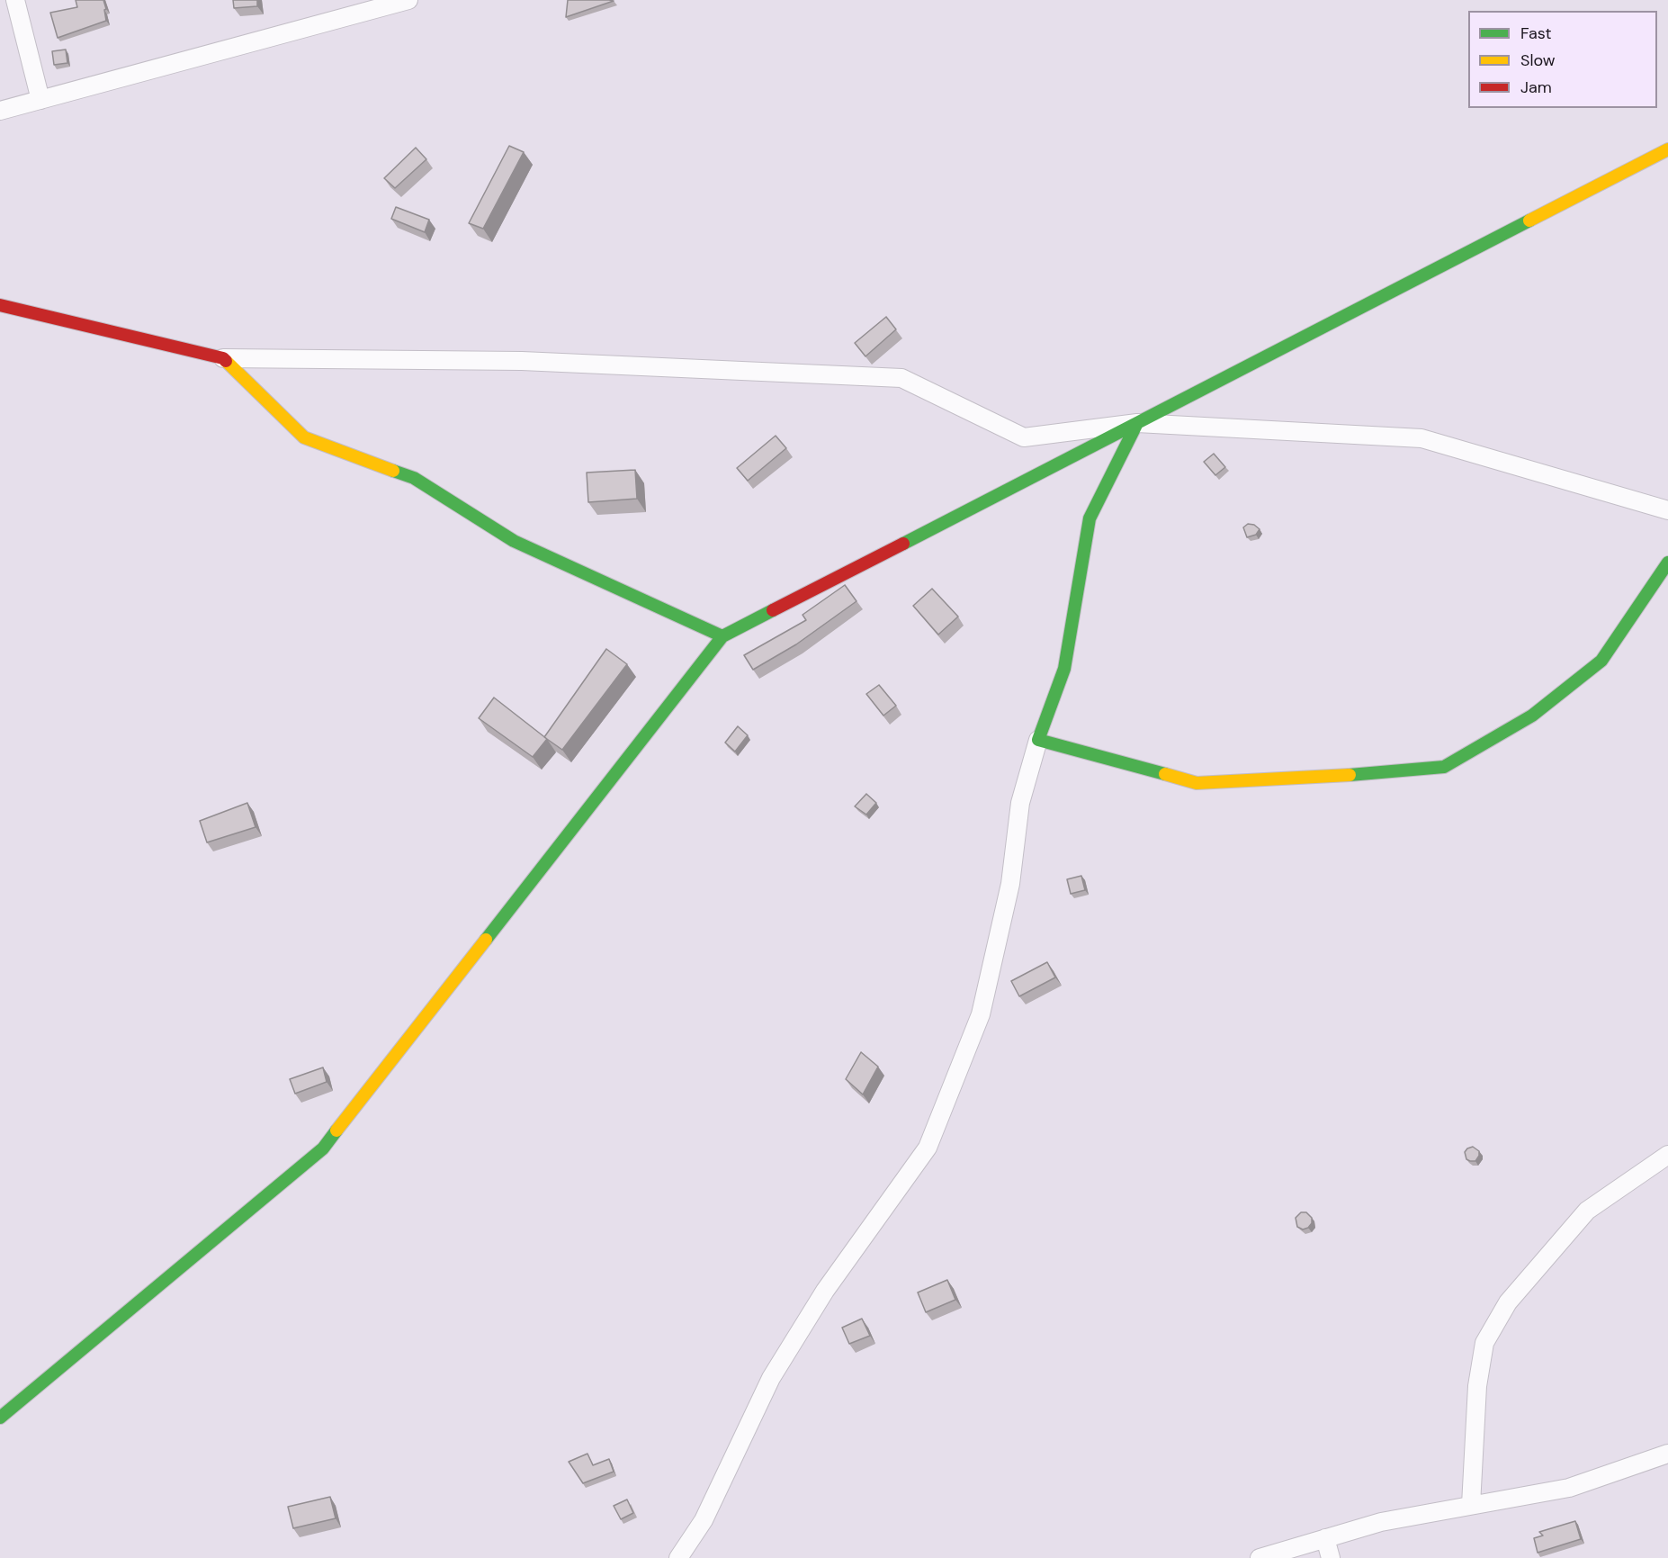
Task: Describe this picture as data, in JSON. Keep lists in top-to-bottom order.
{
  "legend": ["Fast", "Slow", "Jam"]
}
